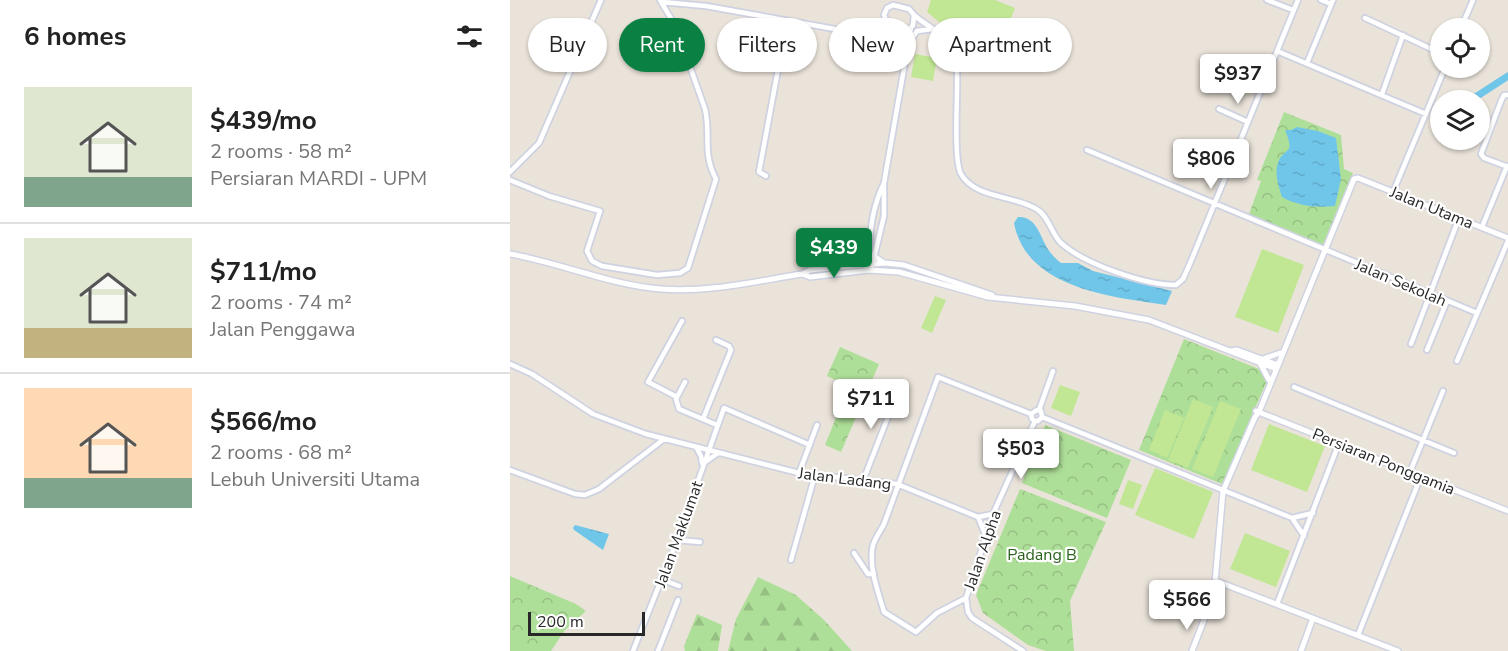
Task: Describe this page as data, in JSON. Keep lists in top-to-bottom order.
{
  "streets": {
    "street": [
      "Jalan Utama",
      "Jalan Sekolah",
      "Persiaran Ponggamia",
      "Jalan Ladang",
      "Jalan Maklumat",
      "Jalan Alpha"
    ]
  },
  "crossings": [
    ["Jalan Utama", "Jalan Sekolah"],
    ["Jalan Ladang", "Jalan Maklumat"]
  ],
  "parks": ["Padang B"],
  "scale_bar": "200 m",
  "page": {
    "heading": "6 homes",
    "chip": [
      "Buy",
      "Rent",
      "Filters",
      "New",
      "Apartment"
    ],
    "price": [
      "$937",
      "$806",
      "$439",
      "$711",
      "$503",
      "$566"
    ],
    "list": [
      {
        "name": "$439/mo",
        "note": "2 rooms · 58 m² · Persiaran MARDI - UPM"
      },
      {
        "name": "$711/mo",
        "note": "2 rooms · 74 m² · Jalan Penggawa"
      },
      {
        "name": "$566/mo",
        "note": "2 rooms · 68 m² · Lebuh Universiti Utama"
      }
    ],
    "scale": "200 m"
  }
}
